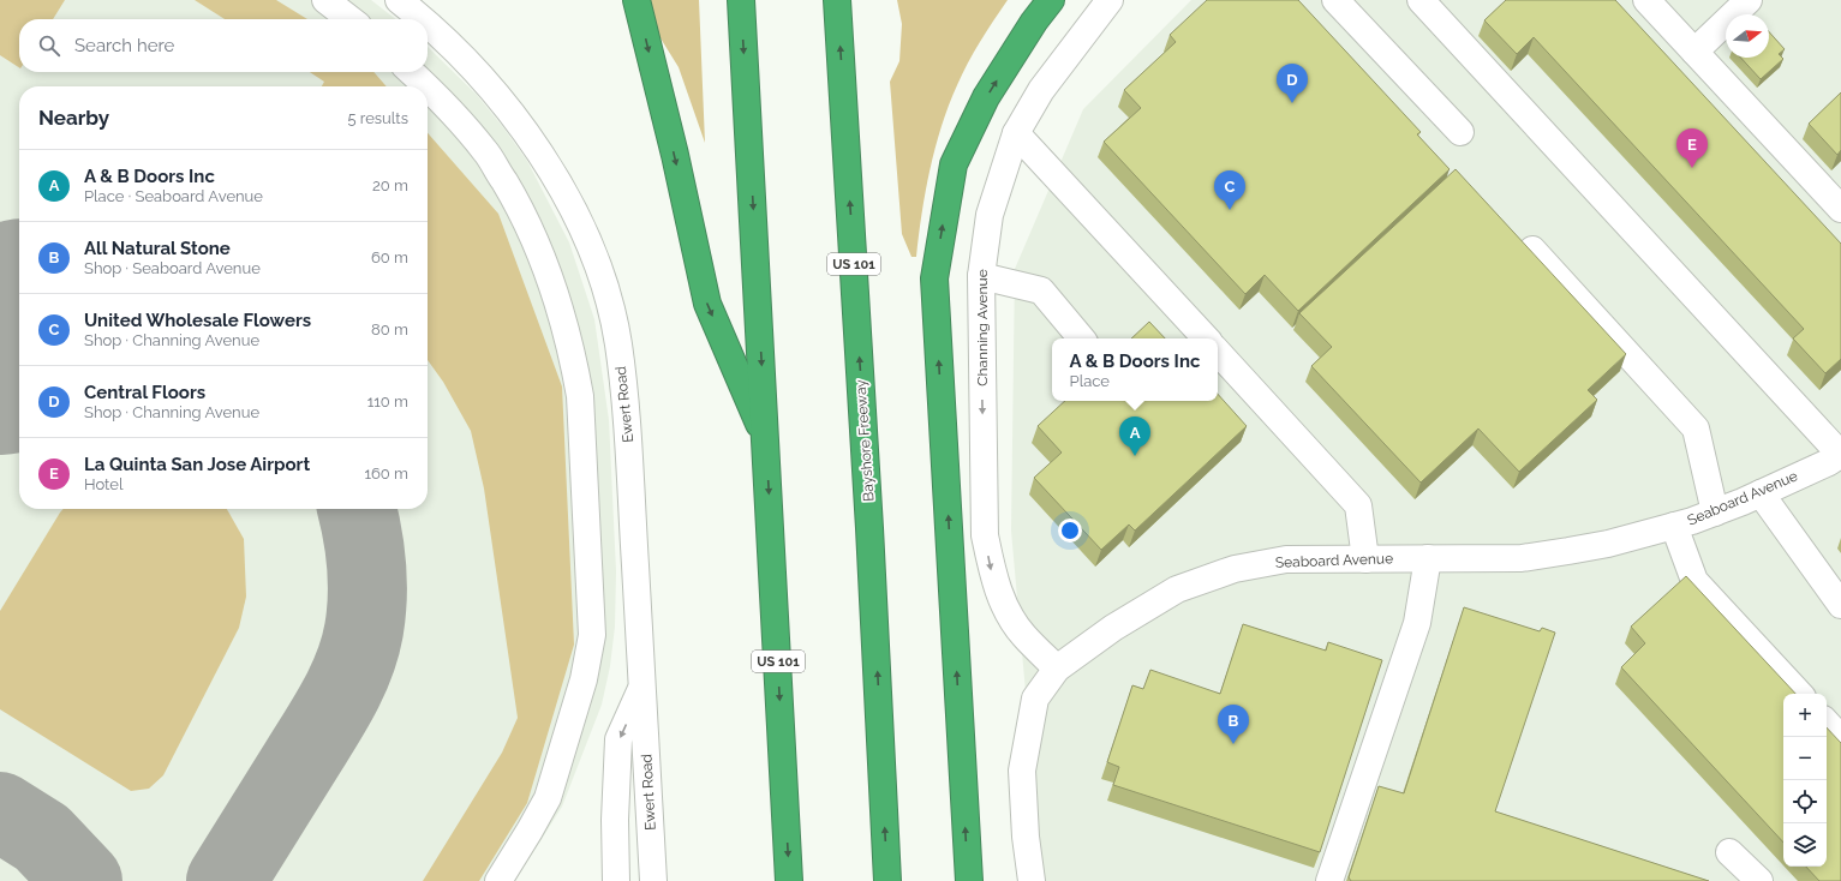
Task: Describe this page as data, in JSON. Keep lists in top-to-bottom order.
{
  "streets": {
    "highway": ["US 101", "Bayshore Freeway"],
    "street": ["Channing Avenue", "Ewert Road", "Seaboard Avenue"]
  },
  "crossings": [
    ["Channing Avenue", "Seaboard Avenue"]
  ],
  "one_way": ["Channing Avenue"],
  "north": "right",
  "page": {
    "search": "Search here",
    "pins": [
      "D",
      "E",
      "C",
      "A",
      "B"
    ],
    "heading": ["Nearby", "5 results"],
    "list": [
      {
        "mark": "A",
        "name": "A & B Doors Inc",
        "note": "Place · Seaboard Avenue",
        "value": "20 m"
      },
      {
        "mark": "B",
        "name": "All Natural Stone",
        "note": "Shop · Seaboard Avenue",
        "value": "60 m"
      },
      {
        "mark": "C",
        "name": "United Wholesale Flowers",
        "note": "Shop · Channing Avenue",
        "value": "80 m"
      },
      {
        "mark": "D",
        "name": "Central Floors",
        "note": "Shop · Channing Avenue",
        "value": "110 m"
      },
      {
        "mark": "E",
        "name": "La Quinta San Jose Airport",
        "note": "Hotel",
        "value": "160 m"
      }
    ],
    "popup": ["A & B Doors Inc", "Place"],
    "map_buttons": ["+", "−"]
  }
}
